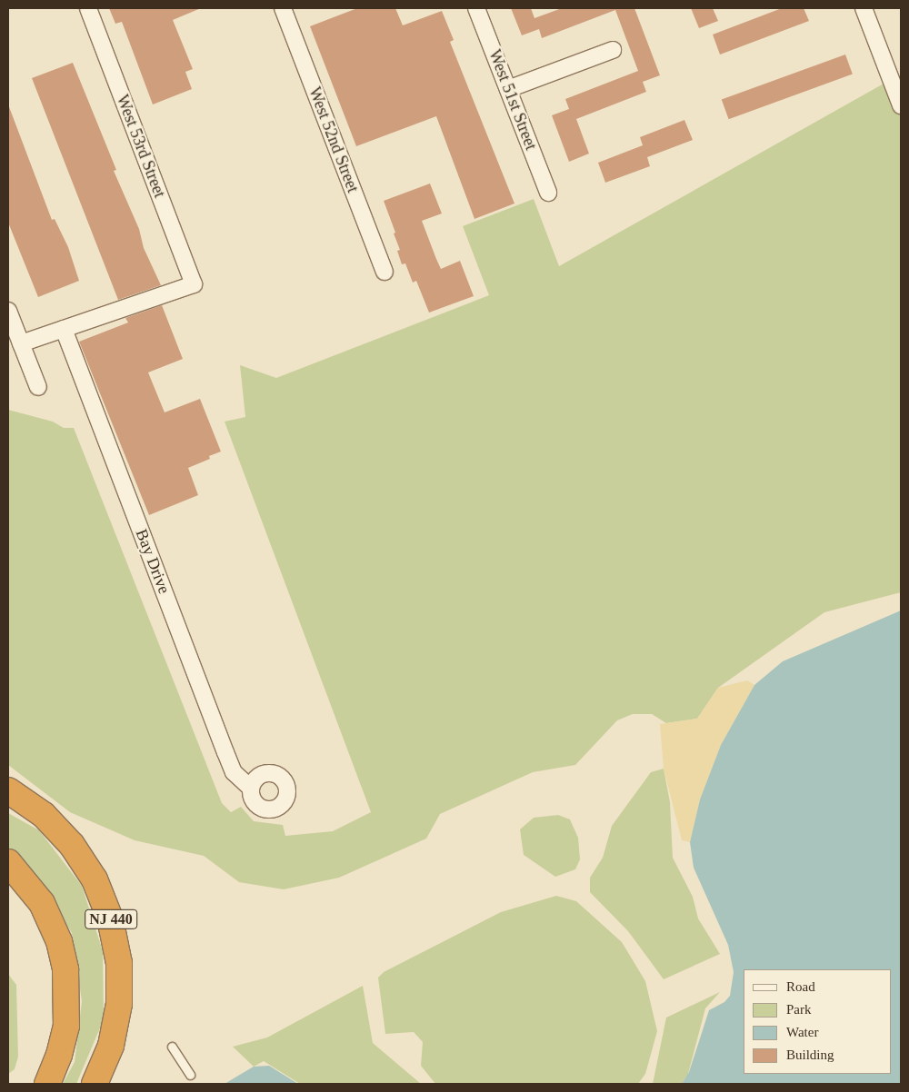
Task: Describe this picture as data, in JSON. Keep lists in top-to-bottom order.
{
  "streets": {
    "highway": ["NJ 440"],
    "street": [
      "West 51st Street",
      "West 52nd Street",
      "West 53rd Street",
      "Bay Drive"
    ]
  },
  "crossings": [
    ["West 53rd Street", "Bay Drive"]
  ],
  "legend": [
    "Road",
    "Park",
    "Water",
    "Building"
  ]
}
